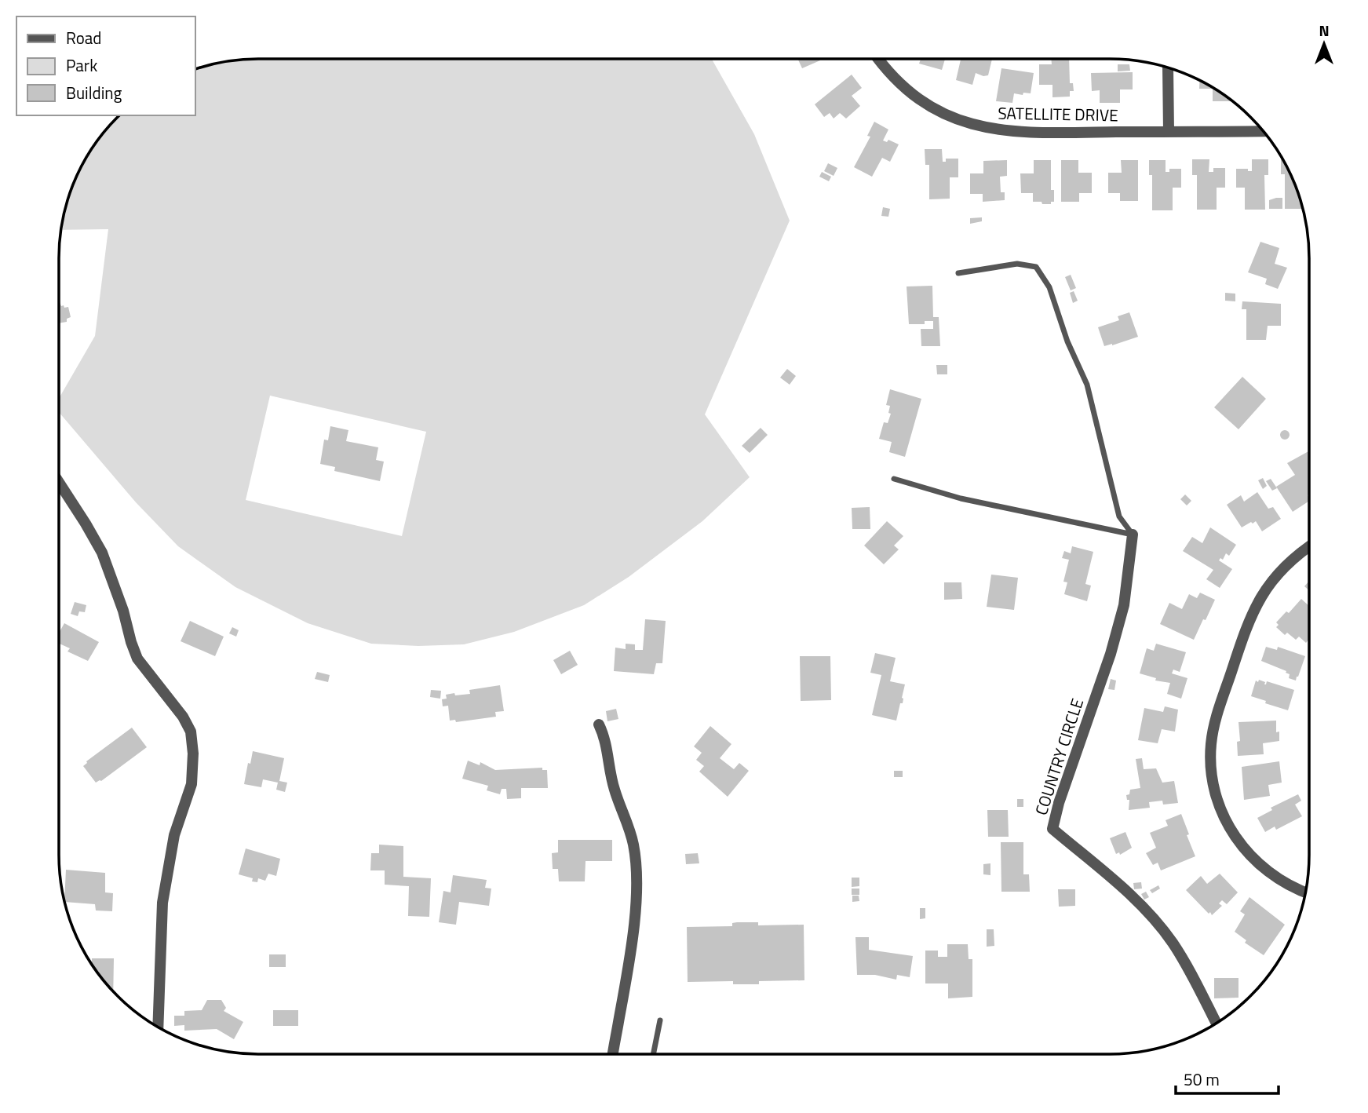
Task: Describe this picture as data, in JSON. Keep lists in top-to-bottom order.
{
  "streets": {
    "street": ["SATELLITE DRIVE", "COUNTRY CIRCLE"]
  },
  "legend": ["Road", "Park", "Building"],
  "scale_bar": "50 m",
  "north": "top"
}
